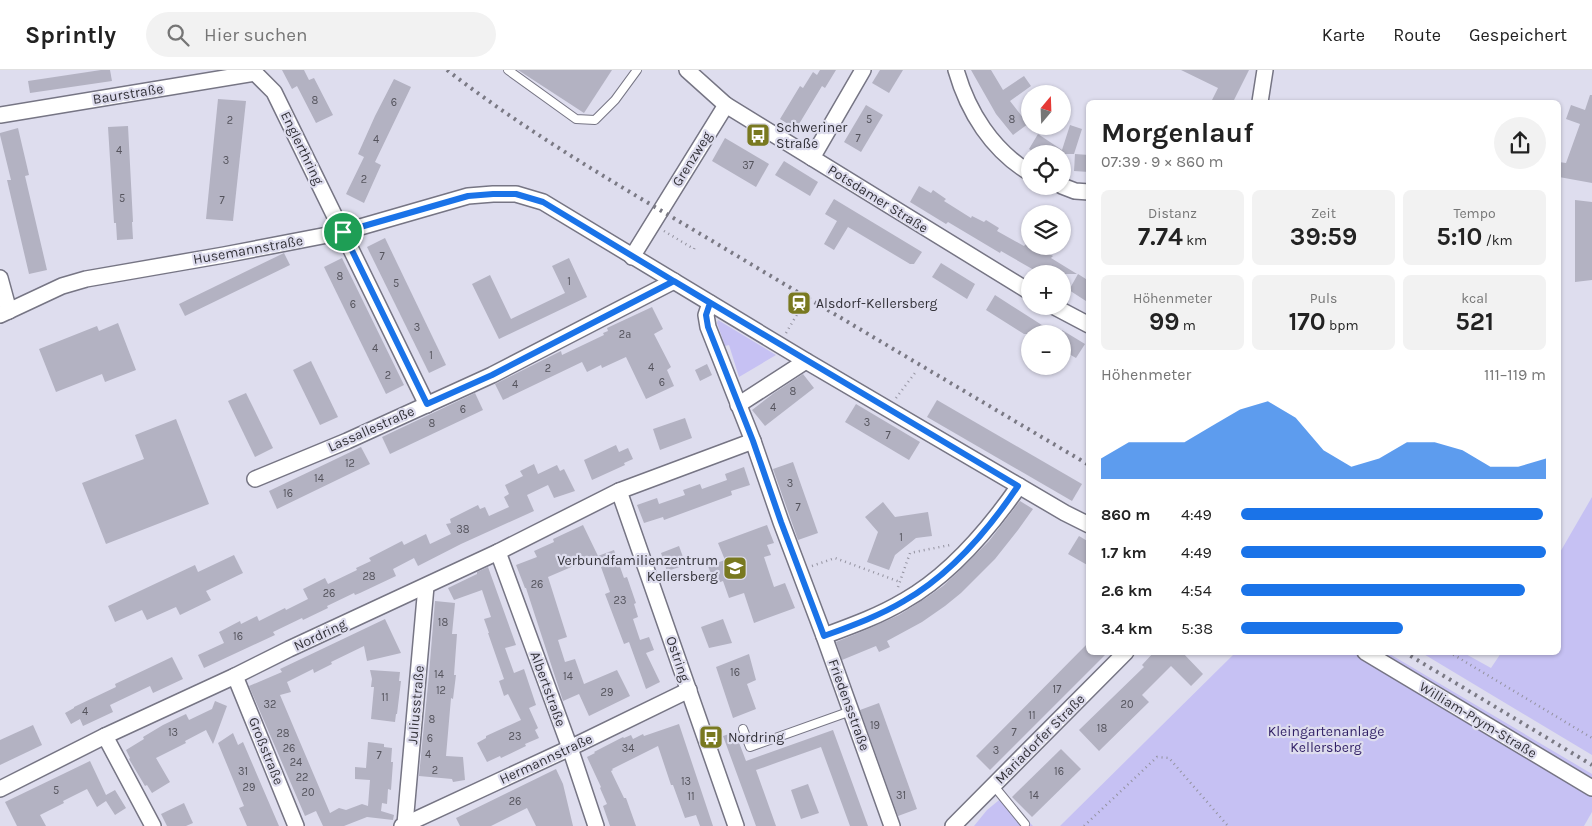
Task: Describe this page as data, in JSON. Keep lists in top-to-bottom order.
{
  "streets": {
    "street": [
      "Baurstraße",
      "Englerthring",
      "Grenzweg",
      "Potsdamer Straße",
      "Husemannstraße",
      "Lassallestraße",
      "Nordring",
      "Ostring",
      "Albertstraße",
      "Juliusstraße",
      "Friedensstraße",
      "William-Prym-Straße",
      "Mariadorfer Straße",
      "Großstraße",
      "Hermannstraße"
    ]
  },
  "crossings": [
    ["Baurstraße", "Englerthring"],
    ["Englerthring", "Husemannstraße"],
    ["Englerthring", "Lassallestraße"],
    ["Grenzweg", "Potsdamer Straße"],
    ["Grenzweg", "Husemannstraße"],
    ["Husemannstraße", "Lassallestraße"],
    ["Husemannstraße", "Friedensstraße"],
    ["Nordring", "Ostring"],
    ["Nordring", "Albertstraße"],
    ["Nordring", "Juliusstraße"],
    ["Nordring", "Friedensstraße"],
    ["Nordring", "Großstraße"],
    ["Ostring", "Hermannstraße"],
    ["Albertstraße", "Hermannstraße"],
    ["Juliusstraße", "Hermannstraße"]
  ],
  "parks": ["Kleingartenanlage Kellersberg"],
  "places": {
    "bus stop": ["Schweriner Straße", "Nordring"],
    "station": ["Alsdorf-Kellersberg"],
    "school or university": ["Verbundfamilienzentrum Kellersberg"]
  },
  "house_numbers": [
    "8",
    "6",
    "5",
    "8",
    "2",
    "7",
    "4",
    "4",
    "3",
    "37",
    "2",
    "5",
    "7",
    "7",
    "8",
    "1",
    "5",
    "6",
    "3",
    "2a",
    "4",
    "1",
    "4",
    "2",
    "2",
    "6",
    "4",
    "8",
    "4",
    "6",
    "3",
    "8",
    "7",
    "12",
    "14",
    "3",
    "16",
    "7",
    "38",
    "1",
    "28",
    "26",
    "26",
    "23",
    "18",
    "16",
    "16",
    "14",
    "14",
    "17",
    "12",
    "29",
    "11",
    "32",
    "20",
    "4",
    "11",
    "8",
    "19",
    "18",
    "13",
    "7",
    "28",
    "23",
    "6",
    "26",
    "34",
    "3",
    "4",
    "7",
    "24",
    "2",
    "31",
    "16",
    "22",
    "13",
    "29",
    "5",
    "20",
    "31",
    "14",
    "11",
    "26"
  ],
  "north": "top",
  "page": {
    "header": "Sprintly",
    "search": "Hier suchen",
    "nav": ["Karte", "Route", "Gespeichert"],
    "map_buttons": ["+", "−"],
    "heading": ["Morgenlauf", "07:39 · 9 × 860 m"],
    "stats": [
      ["Distanz", "7.74 km"],
      ["Zeit", "39:59"],
      ["Tempo", "5:10 /km"],
      ["Höhenmeter", "99 m"],
      ["Puls", "170 bpm"],
      ["kcal", "521"]
    ],
    "chart": ["Höhenmeter", "111–119 m"],
    "list": [
      {
        "name": "860 m",
        "note": "4:49"
      },
      {
        "name": "1.7 km",
        "note": "4:49"
      },
      {
        "name": "2.6 km",
        "note": "4:54"
      },
      {
        "name": "3.4 km",
        "note": "5:38"
      }
    ]
  }
}
